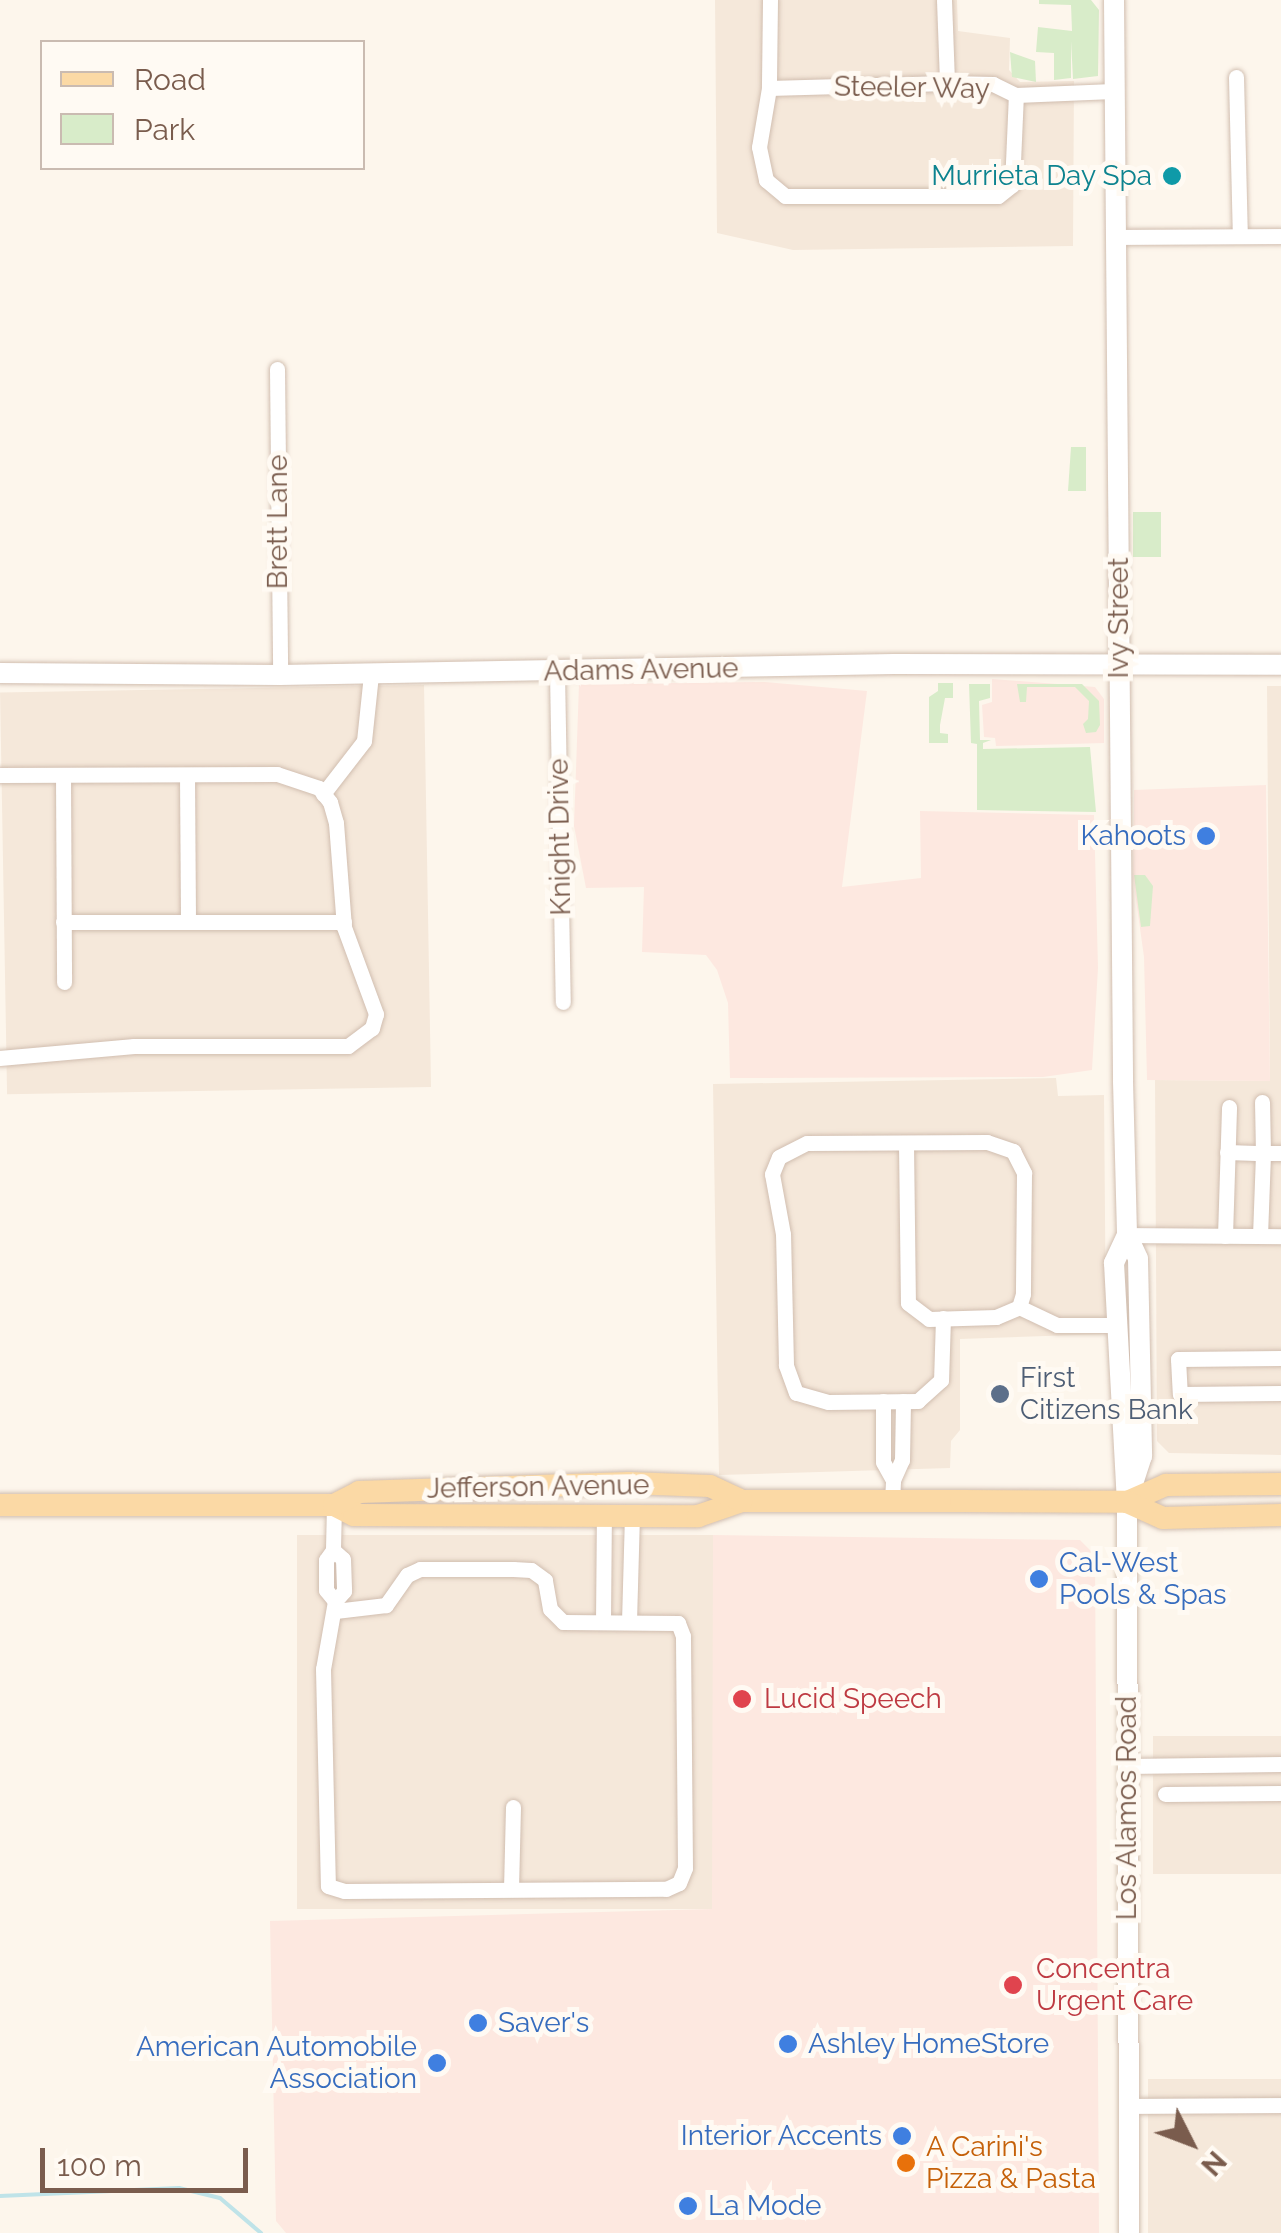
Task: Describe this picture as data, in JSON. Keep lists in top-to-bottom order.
{
  "streets": {
    "main road": ["Jefferson Avenue"],
    "street": [
      "Steeler Way",
      "Brett Lane",
      "Ivy Street",
      "Adams Avenue",
      "Knight Drive",
      "Los Alamos Road"
    ]
  },
  "crossings": [
    ["Steeler Way", "Ivy Street"],
    ["Brett Lane", "Adams Avenue"],
    ["Ivy Street", "Adams Avenue"],
    ["Ivy Street", "Jefferson Avenue"],
    ["Ivy Street", "Los Alamos Road"],
    ["Adams Avenue", "Knight Drive"],
    ["Jefferson Avenue", "Los Alamos Road"]
  ],
  "places": [
    "Murrieta Day Spa",
    "Kahoots",
    "First Citizens Bank",
    "Cal-West Pools & Spas",
    "Lucid Speech",
    "Concentra Urgent Care",
    "Saver's",
    "Ashley HomeStore",
    "American Automobile Association",
    "Interior Accents",
    "A Carini's Pizza & Pasta",
    "La Mode"
  ],
  "legend": ["Road", "Park"],
  "scale_bar": "100 m",
  "north": "bottom right"
}
